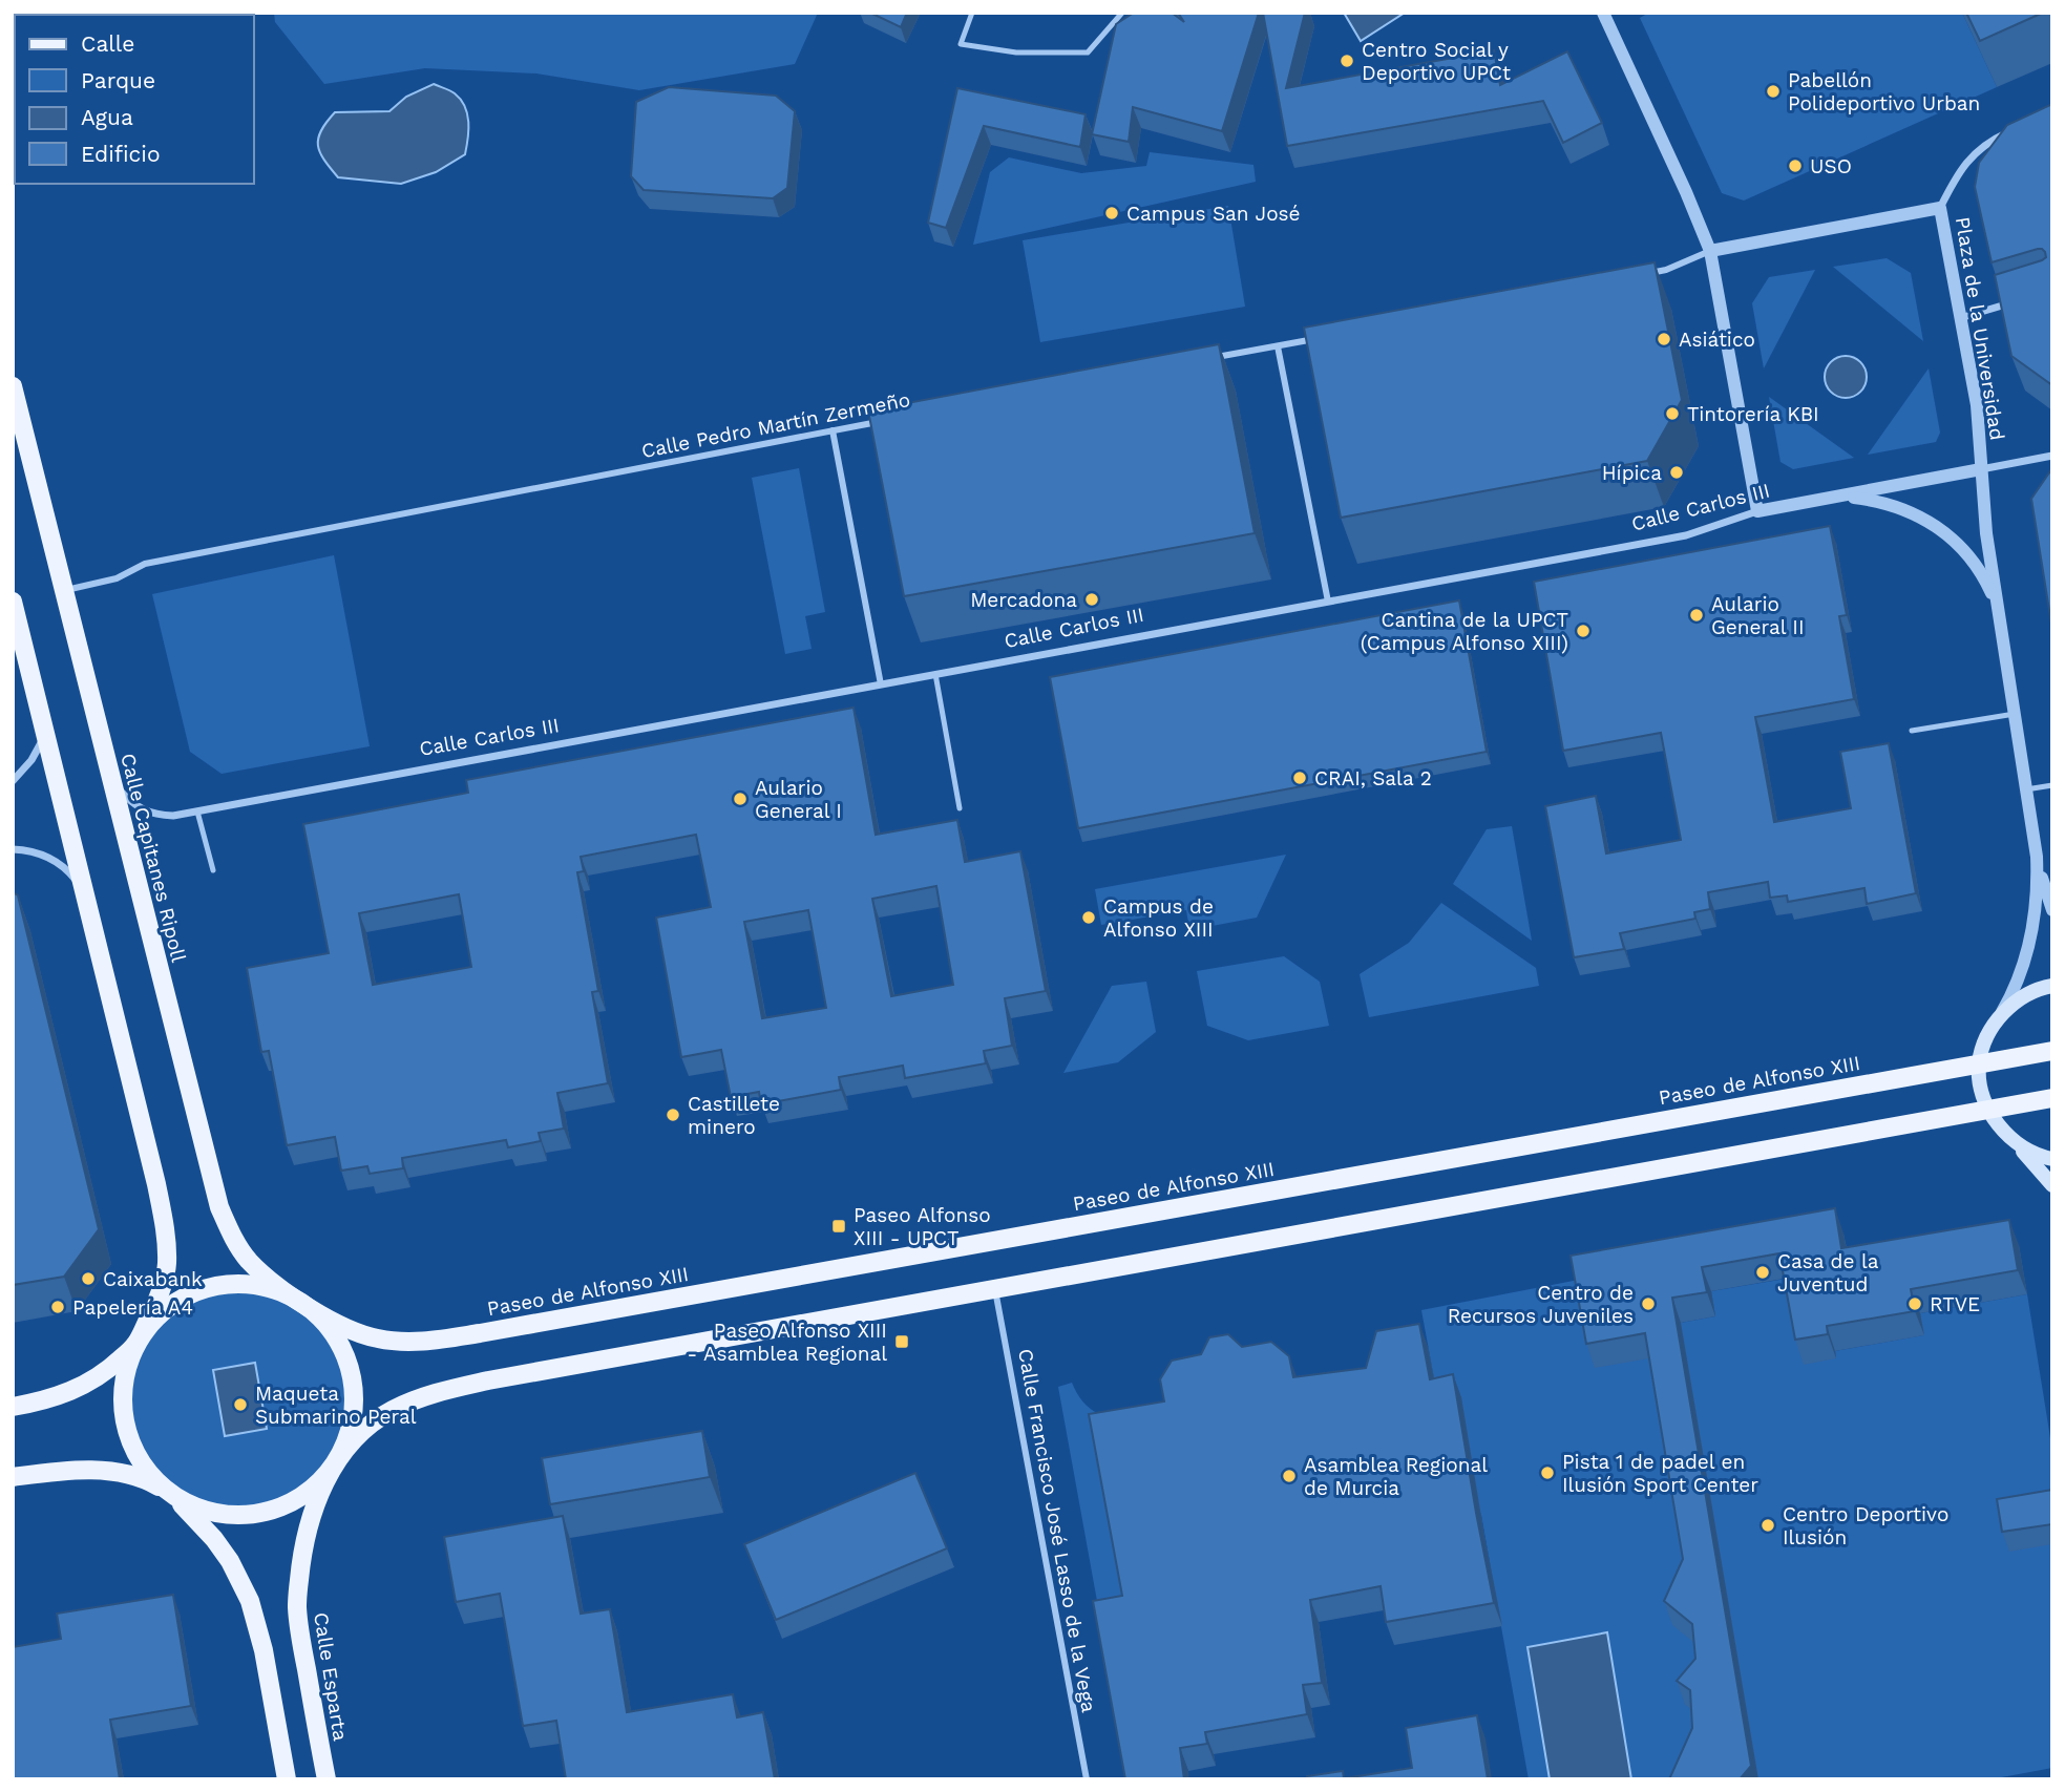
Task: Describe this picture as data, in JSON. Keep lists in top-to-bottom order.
{
  "streets": {
    "main road": ["Calle Capitanes Ripoll", "Paseo de Alfonso XIII", "Calle Esparta"],
    "street": [
      "Plaza de la Universidad",
      "Calle Pedro Martín Zermeño",
      "Calle Carlos III",
      "Calle Francisco José Lasso de la Vega"
    ]
  },
  "crossings": [
    ["Plaza de la Universidad", "Calle Carlos III"],
    ["Calle Pedro Martín Zermeño", "Calle Capitanes Ripoll"],
    ["Calle Carlos III", "Calle Capitanes Ripoll"],
    ["Calle Capitanes Ripoll", "Paseo de Alfonso XIII"],
    ["Calle Capitanes Ripoll", "Calle Esparta"],
    ["Paseo de Alfonso XIII", "Calle Esparta"]
  ],
  "places": {
    "other": [
      "Centro Social y Deportivo UPCt",
      "Pabellón Polideportivo Urban",
      "USO",
      "Campus San José",
      "Asiático",
      "Tintorería KBI",
      "Hípica",
      "Mercadona",
      "Aulario General II",
      "Cantina de la UPCT (Campus Alfonso XIII)",
      "CRAI, Sala 2",
      "Aulario General I",
      "Campus de Alfonso XIII",
      "Castillete minero",
      "Casa de la Juventud",
      "Caixabank",
      "Centro de Recursos Juveniles",
      "RTVE",
      "Papelería A4",
      "Maqueta Submarino Peral",
      "Pista 1 de padel en Ilusión Sport Center",
      "Asamblea Regional de Murcia",
      "Centro Deportivo Ilusión"
    ],
    "transit": ["Paseo Alfonso XIII - UPCT", "Paseo Alfonso XIII - Asamblea Regional"]
  },
  "legend": [
    "Calle",
    "Parque",
    "Agua",
    "Edificio"
  ]
}
